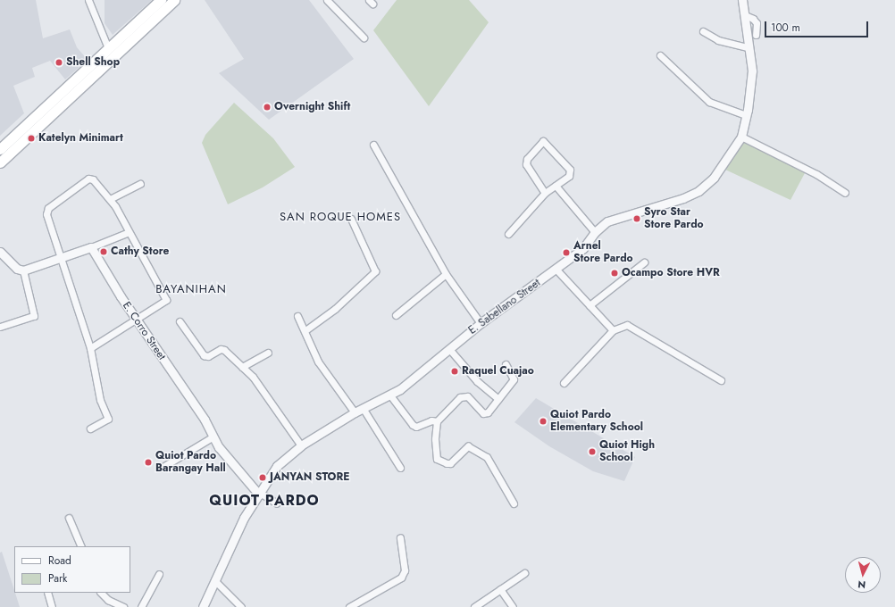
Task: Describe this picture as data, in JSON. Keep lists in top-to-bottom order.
{
  "streets": {
    "street": ["E. Sabellano Street", "E. Corro Street"]
  },
  "crossings": [
    ["E. Sabellano Street", "E. Corro Street"]
  ],
  "districts": ["SAN ROQUE HOMES", "BAYANIHAN", "QUIOT PARDO"],
  "places": [
    "Shell Shop",
    "Overnight Shift",
    "Katelyn Minimart",
    "Syro Star Store Pardo",
    "Cathy Store",
    "Arnel Store Pardo",
    "Ocampo Store HVR",
    "Raquel Cuajao",
    "Quiot Pardo Elementary School",
    "Quiot High School",
    "Quiot Pardo Barangay Hall",
    "JANYAN STORE"
  ],
  "legend": ["Road", "Park"],
  "scale_bar": "100 m",
  "north": "bottom"
}
